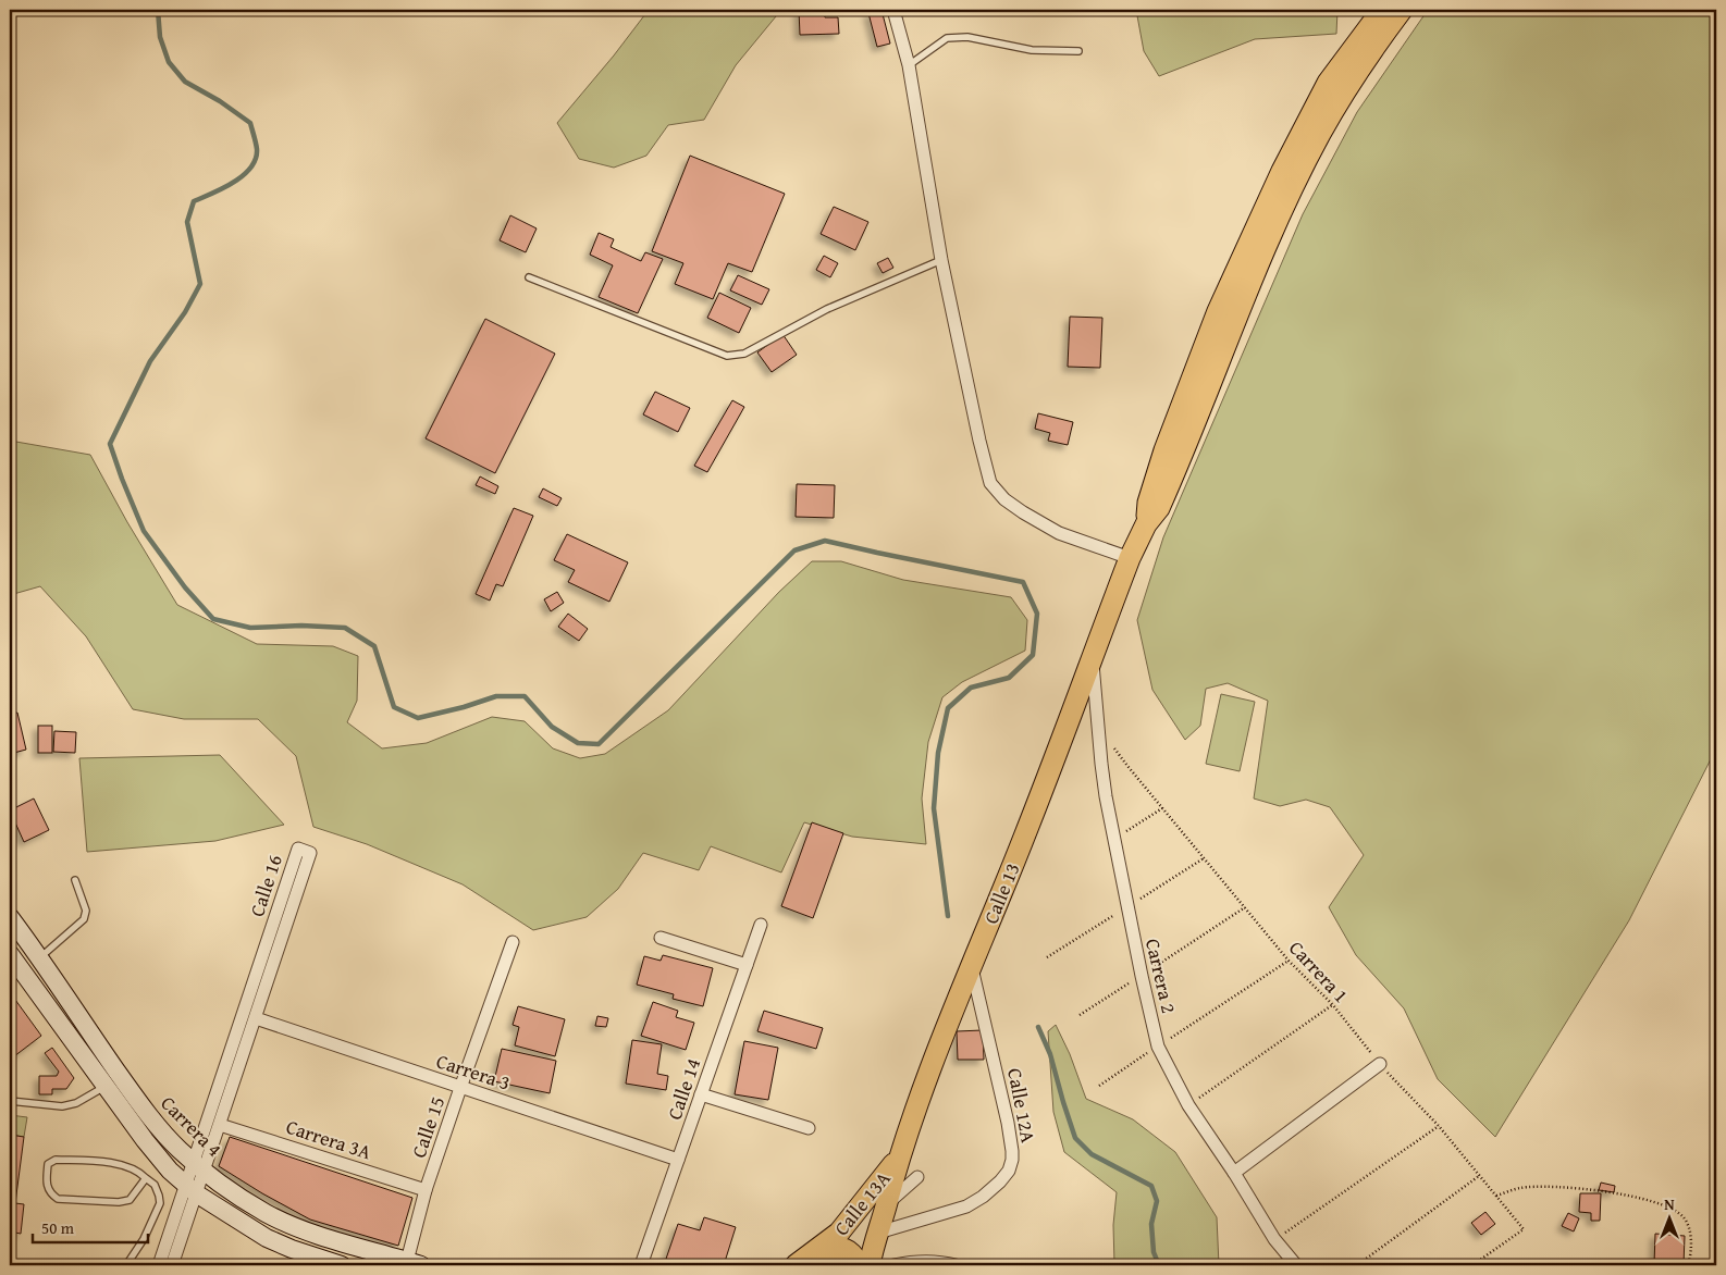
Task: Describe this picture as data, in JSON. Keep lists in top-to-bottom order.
{
  "streets": {
    "main road": ["Calle 13", "Carrera 4", "Calle 13A"],
    "street": [
      "Calle 16",
      "Carrera 2",
      "Carrera 3",
      "Calle 14",
      "Calle 12A",
      "Calle 15",
      "Carrera 3A"
    ],
    "path": ["Carrera 1"]
  },
  "crossings": [
    ["Calle 16", "Carrera 3"],
    ["Calle 16", "Carrera 4"],
    ["Calle 16", "Carrera 3A"],
    ["Calle 13", "Carrera 2"],
    ["Calle 13", "Calle 12A"],
    ["Calle 13", "Calle 13A"],
    ["Carrera 1", "Carrera 2"],
    ["Carrera 3", "Calle 14"],
    ["Carrera 3", "Calle 15"],
    ["Carrera 4", "Calle 15"],
    ["Calle 15", "Carrera 3A"]
  ],
  "scale_bar": "50 m",
  "north": "top"
}
